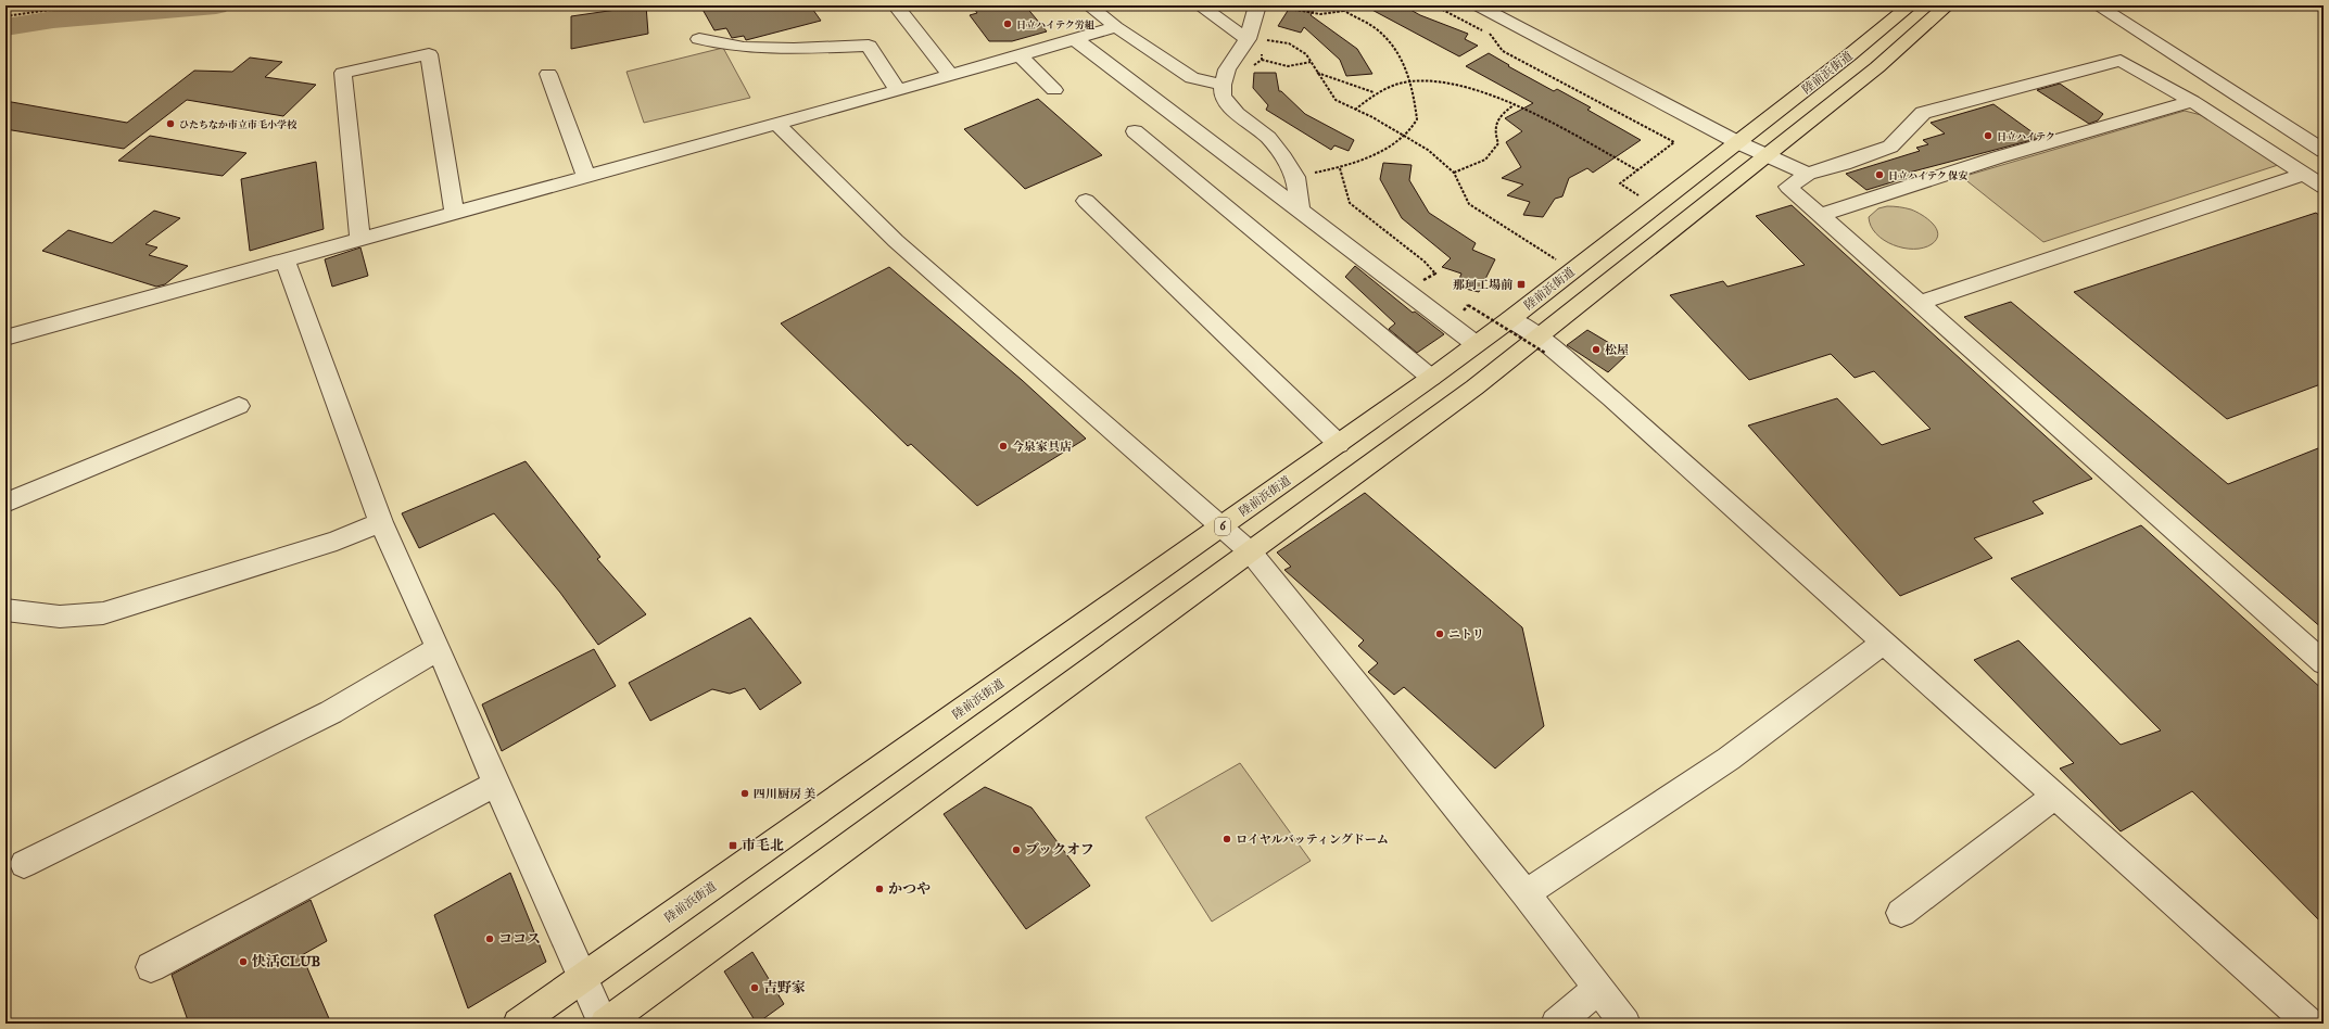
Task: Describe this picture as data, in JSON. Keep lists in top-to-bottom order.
{
  "streets": {
    "highway": ["陸前浜街道", "6"]
  },
  "places": {
    "other": [
      "日立ハイテク労組",
      "ひたちなか市立市毛小学校",
      "日立ハイテク",
      "日立ハイテク 保安",
      "松屋",
      "今泉家具店",
      "ニトリ",
      "四川厨房 美",
      "ロイヤルバッティングドーム",
      "ブックオフ",
      "かつや",
      "ココス",
      "快活CLUB",
      "吉野家"
    ],
    "transit": ["那珂工場前", "市毛北"]
  }
}
